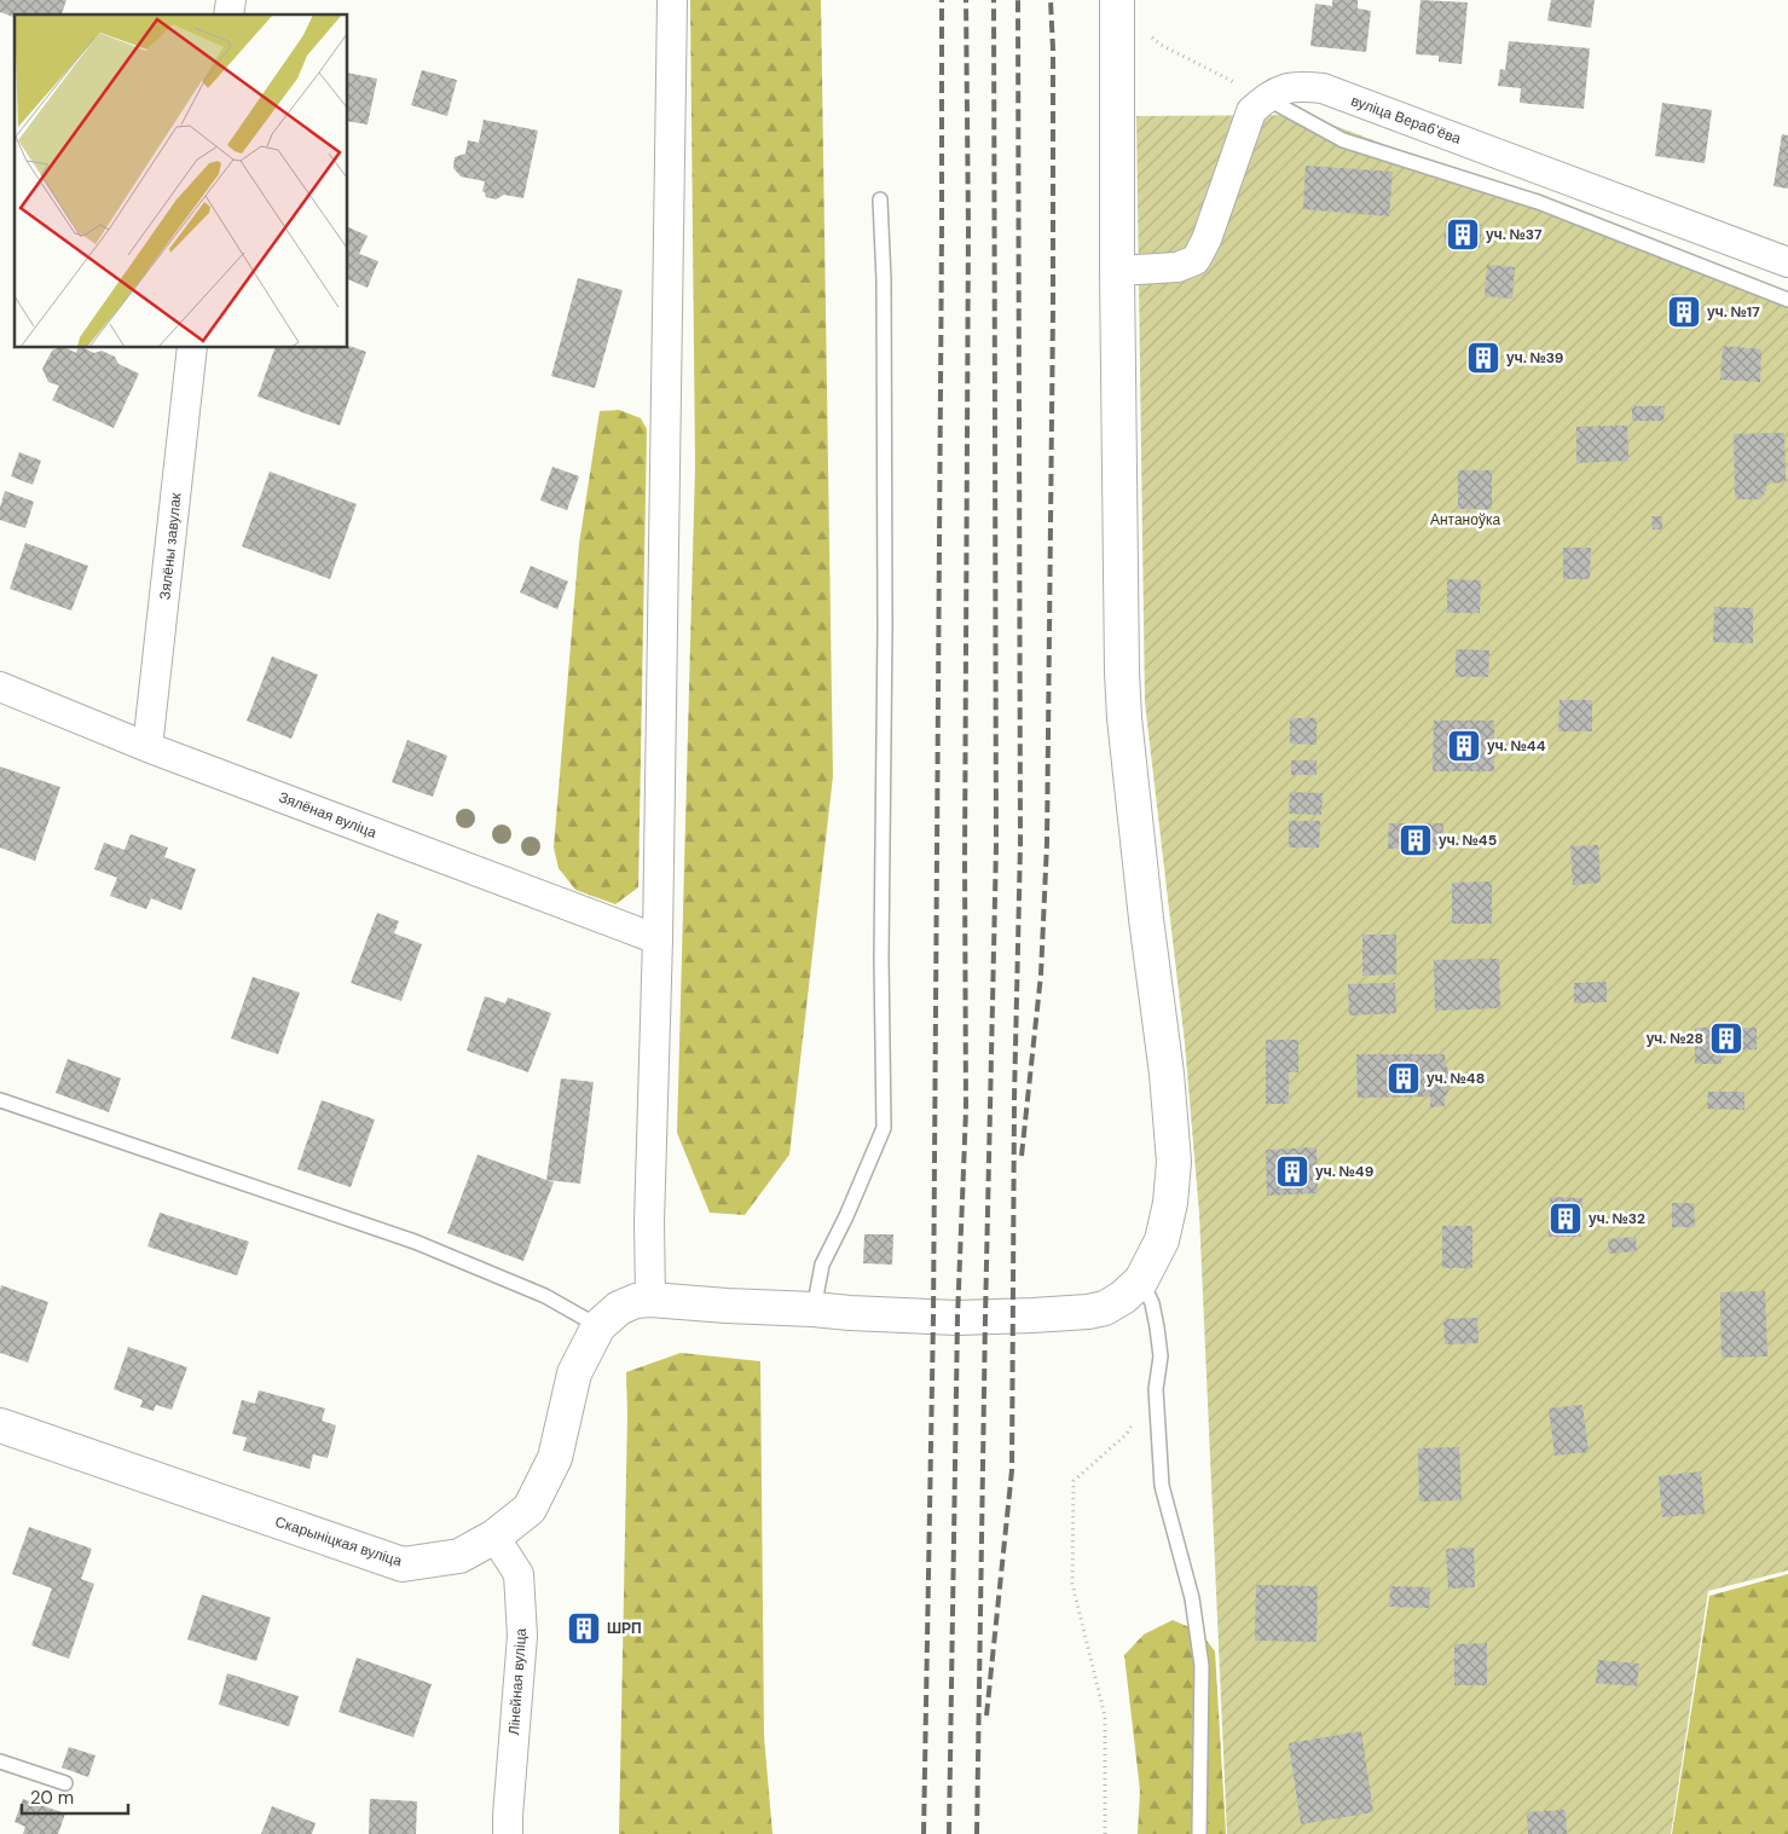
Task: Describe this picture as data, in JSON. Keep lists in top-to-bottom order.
{
  "streets": {
    "street": [
      "вуліца Верабʼёва",
      "Зялёны завулак",
      "Зялёная вуліца",
      "Скарыніцкая вуліца",
      "Лінейная вуліца"
    ]
  },
  "crossings": [
    ["Зялёны завулак", "Зялёная вуліца"],
    ["Скарыніцкая вуліца", "Лінейная вуліца"]
  ],
  "parks": ["Антаноўка"],
  "places": {
    "building": [
      "уч. №37",
      "уч. №17",
      "уч. №39",
      "уч. №44",
      "уч. №45",
      "уч. №28",
      "уч. №48",
      "уч. №49",
      "уч. №32",
      "ШРП"
    ]
  },
  "scale_bar": "20 m"
}
